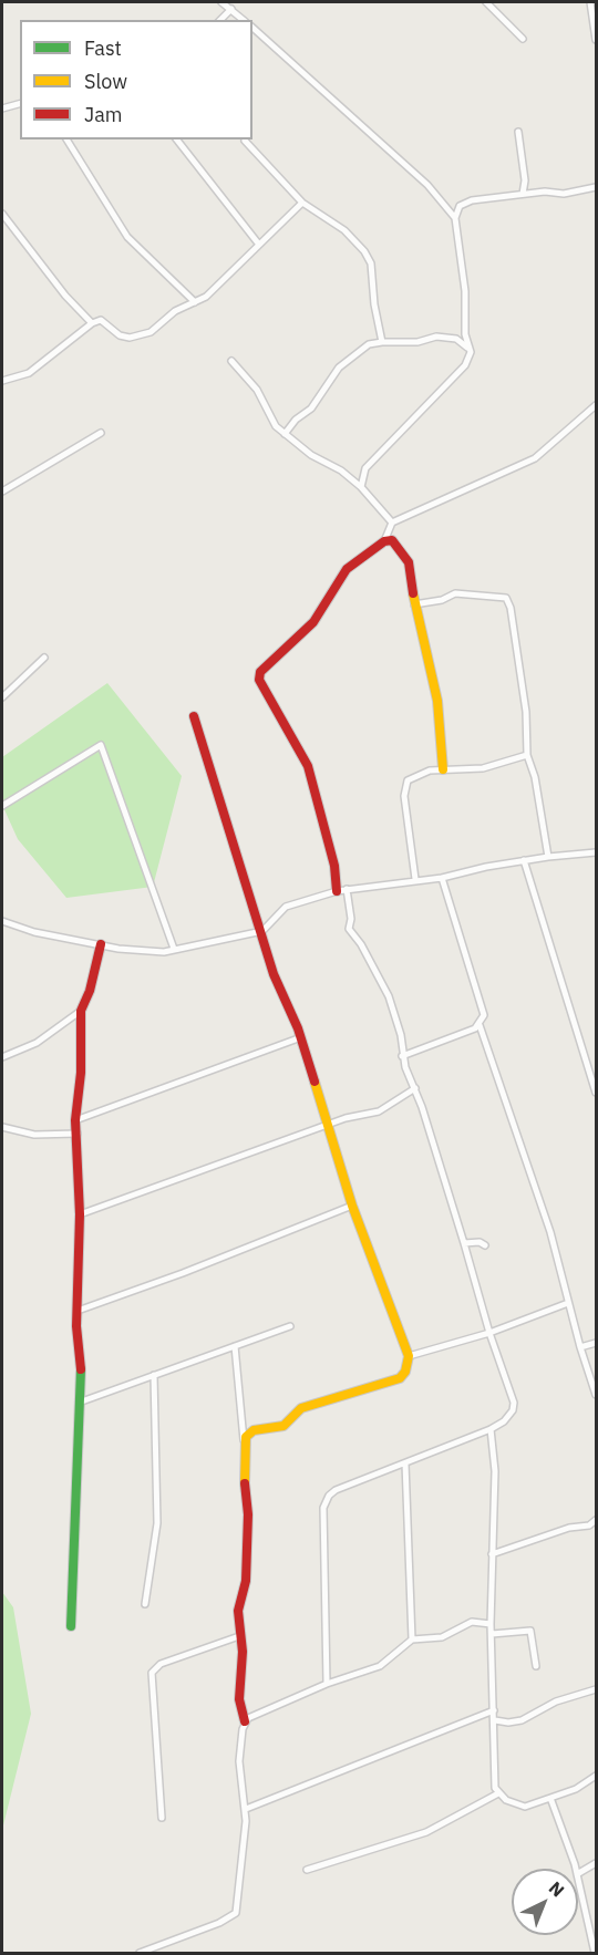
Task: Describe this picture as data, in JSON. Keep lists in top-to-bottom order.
{
  "legend": ["Fast", "Slow", "Jam"],
  "north": "top right"
}
